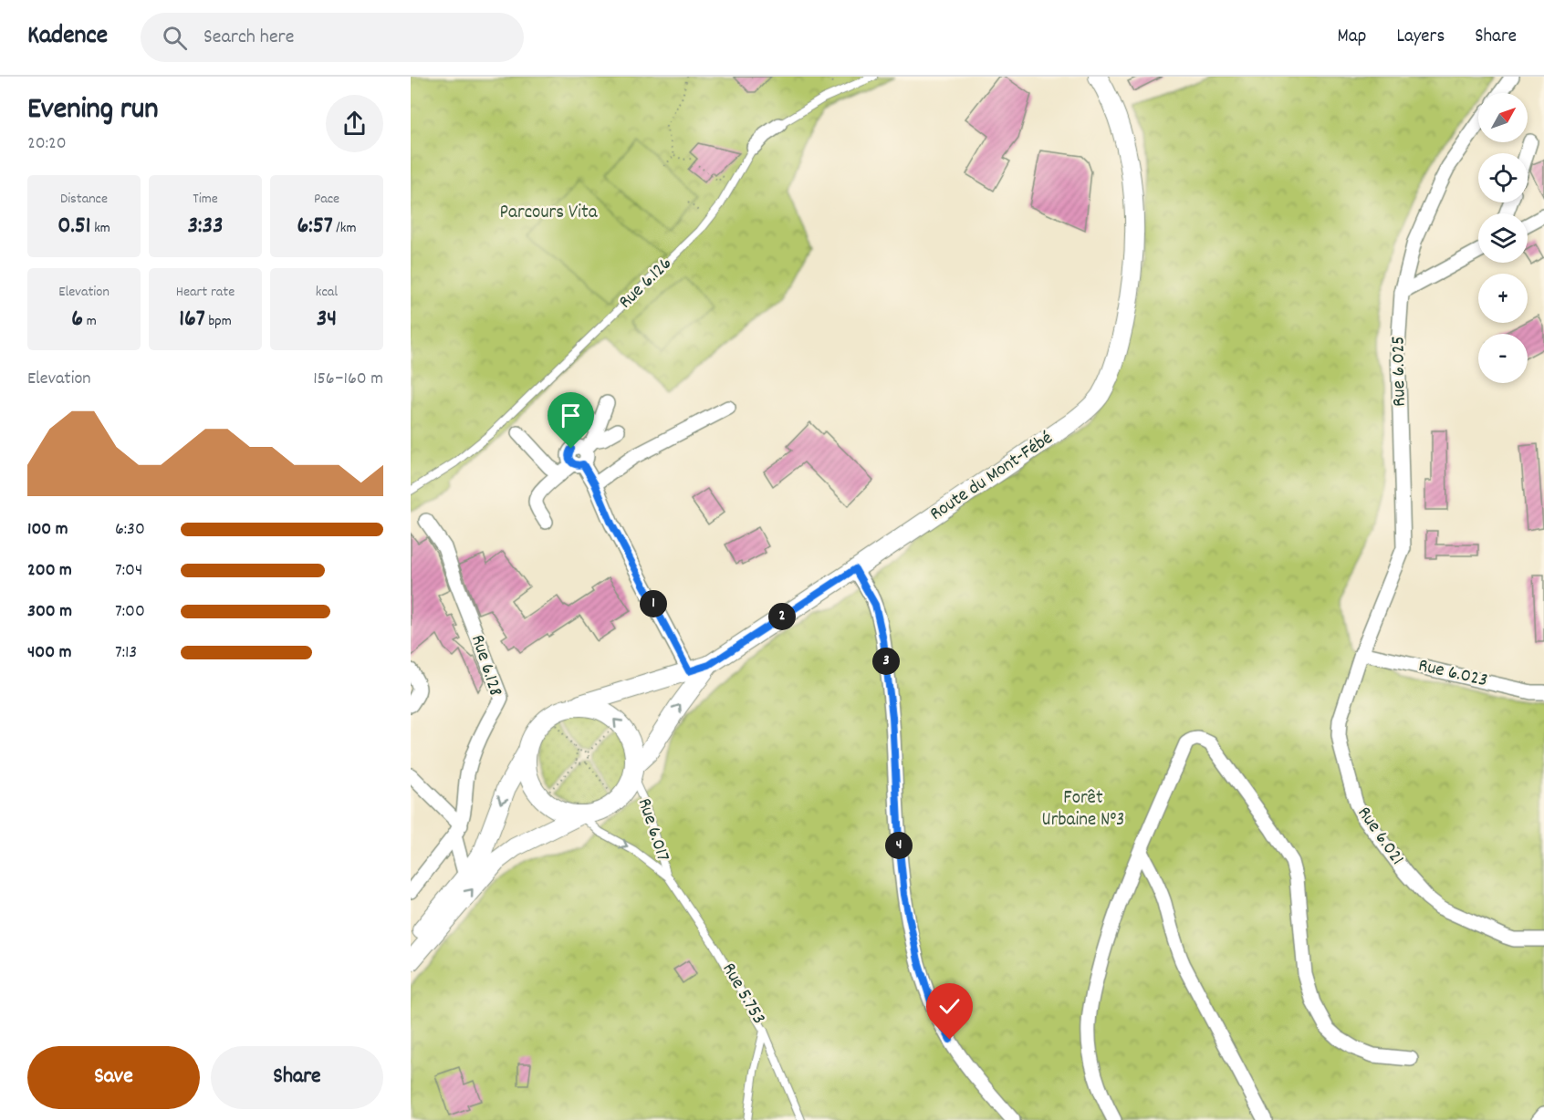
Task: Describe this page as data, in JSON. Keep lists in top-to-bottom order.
{
  "streets": {
    "street": [
      "Rue 6.126",
      "Rue 6.025",
      "Route du Mont-Fébé",
      "Rue 6.128",
      "Rue 6.023",
      "Rue 6.017",
      "Rue 6.021"
    ],
    "lane": ["Rue 5.753"]
  },
  "crossings": [
    ["Rue 6.025", "Rue 6.023"],
    ["Rue 6.025", "Rue 6.021"],
    ["Route du Mont-Fébé", "Rue 6.017"],
    ["Rue 6.023", "Rue 6.021"],
    ["Rue 6.017", "Rue 5.753"]
  ],
  "parks": ["Parcours Vita", "Forêt Urbaine N°3"],
  "north": "top right",
  "page": {
    "header": "Kadence",
    "search": "Search here",
    "nav": ["Map", "Layers", "Share"],
    "heading": ["Evening run", "20:20"],
    "map_buttons": ["+", "−"],
    "stats": [
      ["Distance", "0.51 km"],
      ["Time", "3:33"],
      ["Pace", "6:57 /km"],
      ["Elevation", "6 m"],
      ["Heart rate", "167 bpm"],
      ["kcal", "34"]
    ],
    "chart": ["Elevation", "156–160 m"],
    "list": [
      {
        "name": "100 m",
        "note": "6:30"
      },
      {
        "name": "200 m",
        "note": "7:04"
      },
      {
        "name": "300 m",
        "note": "7:00"
      },
      {
        "name": "400 m",
        "note": "7:13"
      }
    ],
    "pins": [
      "1",
      "2",
      "3",
      "4"
    ],
    "buttons": ["Save", "Share"]
  }
}
